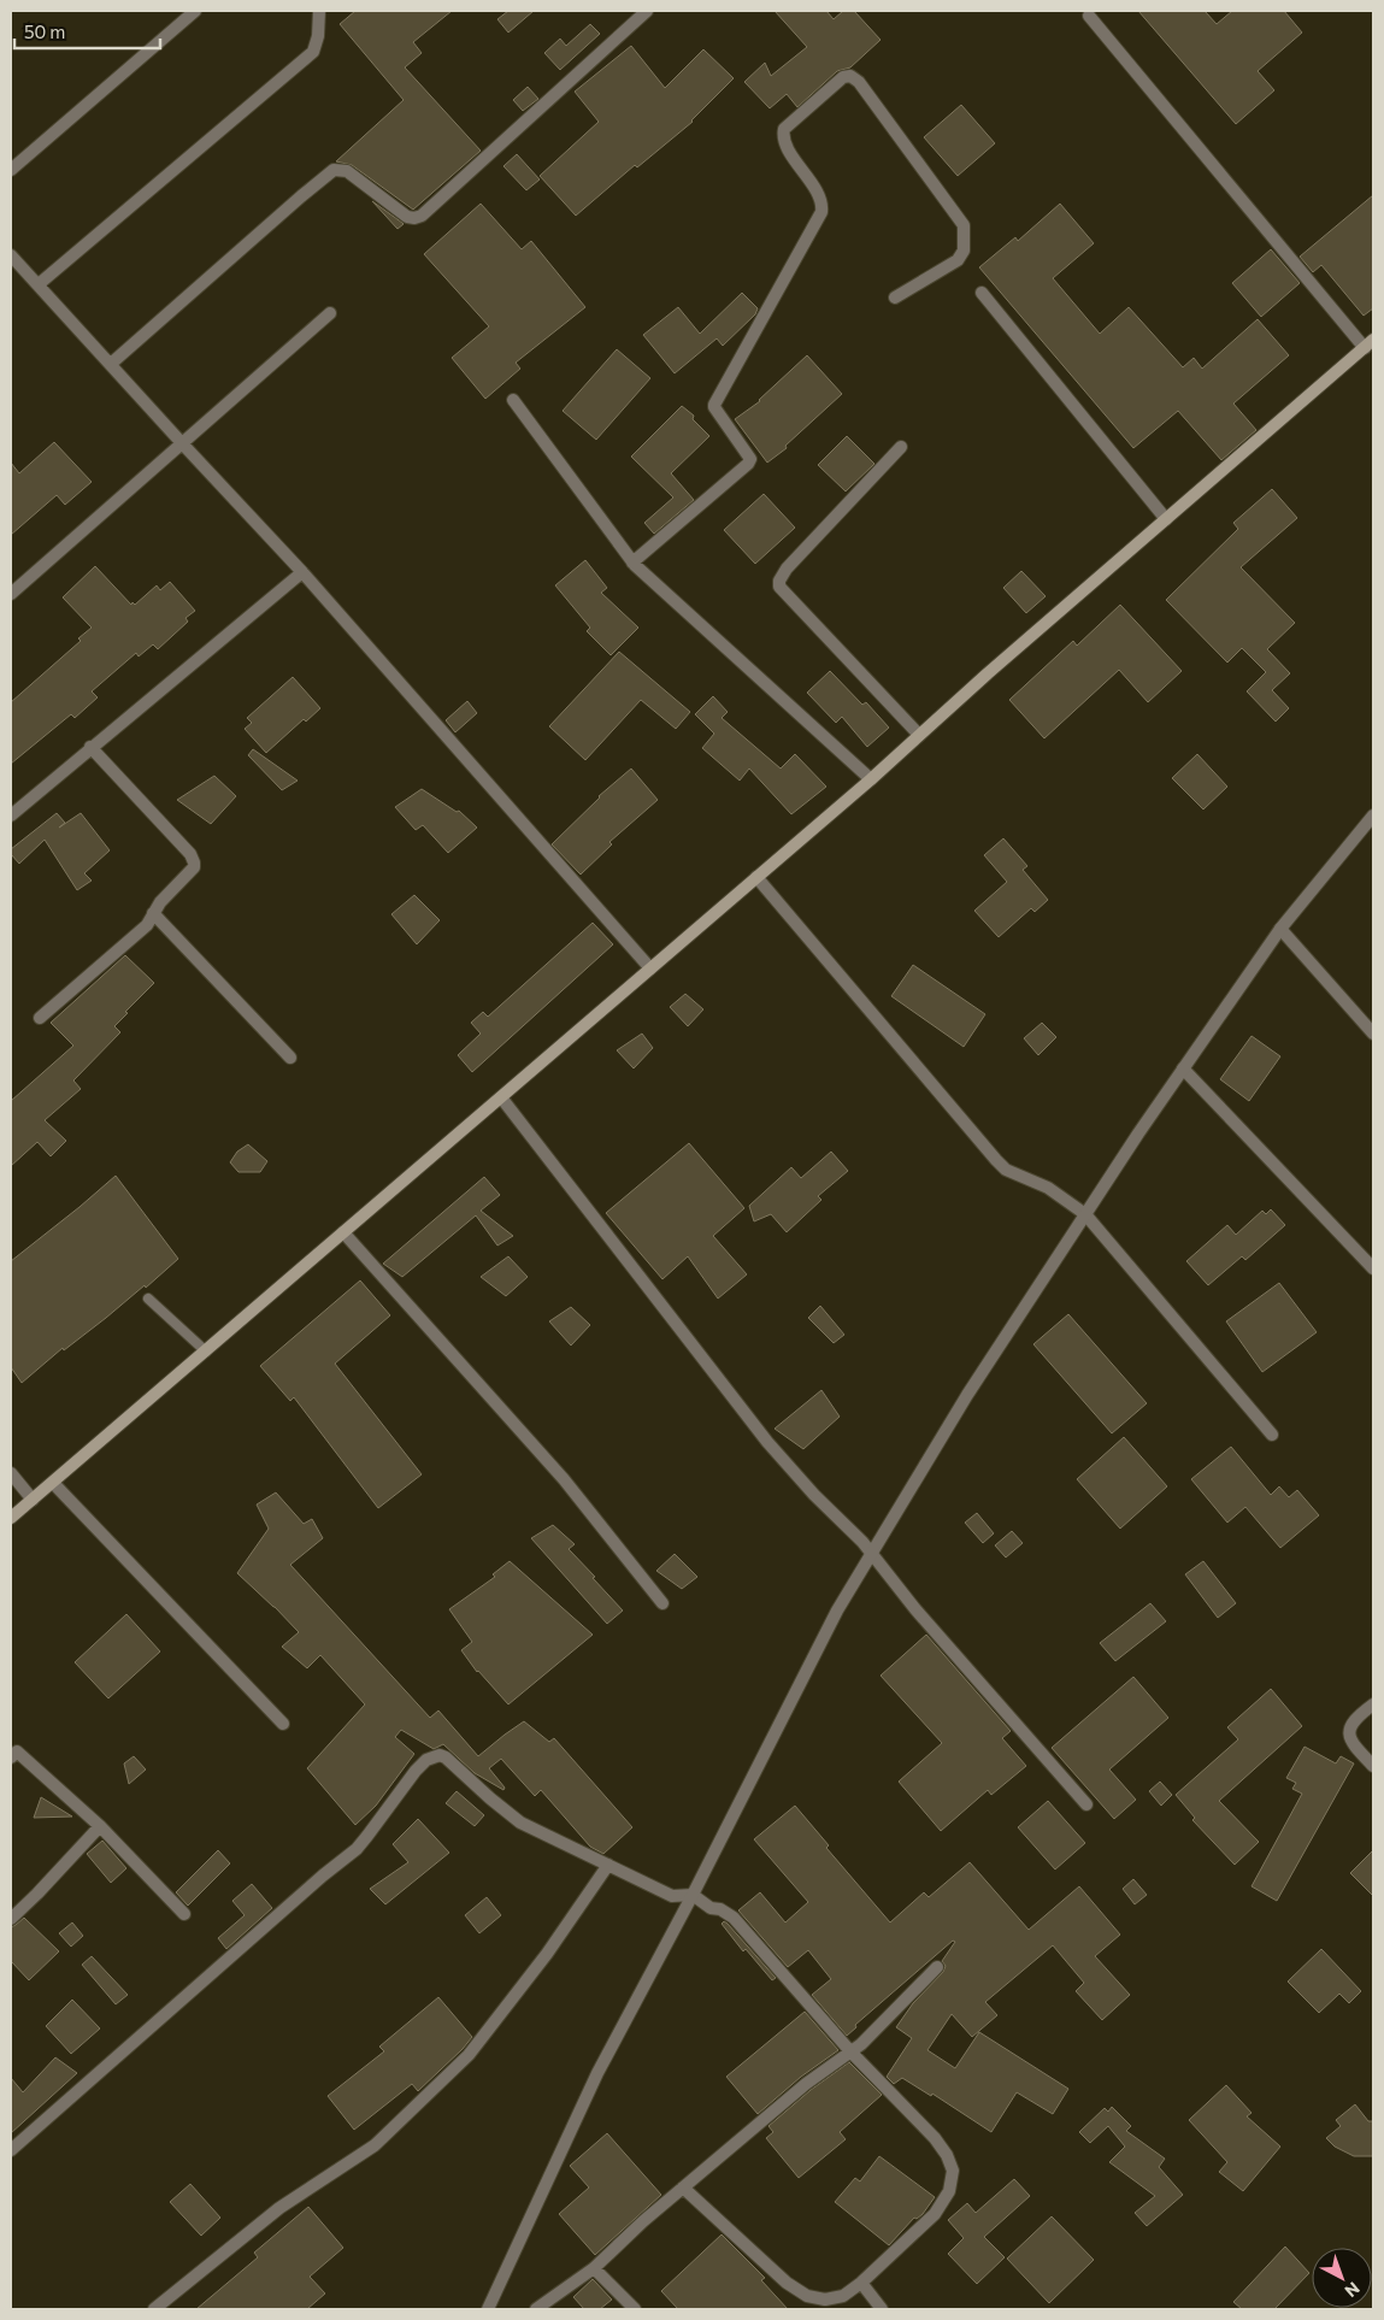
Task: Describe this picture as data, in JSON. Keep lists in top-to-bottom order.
{
  "scale_bar": "50 m",
  "north": "bottom right"
}
